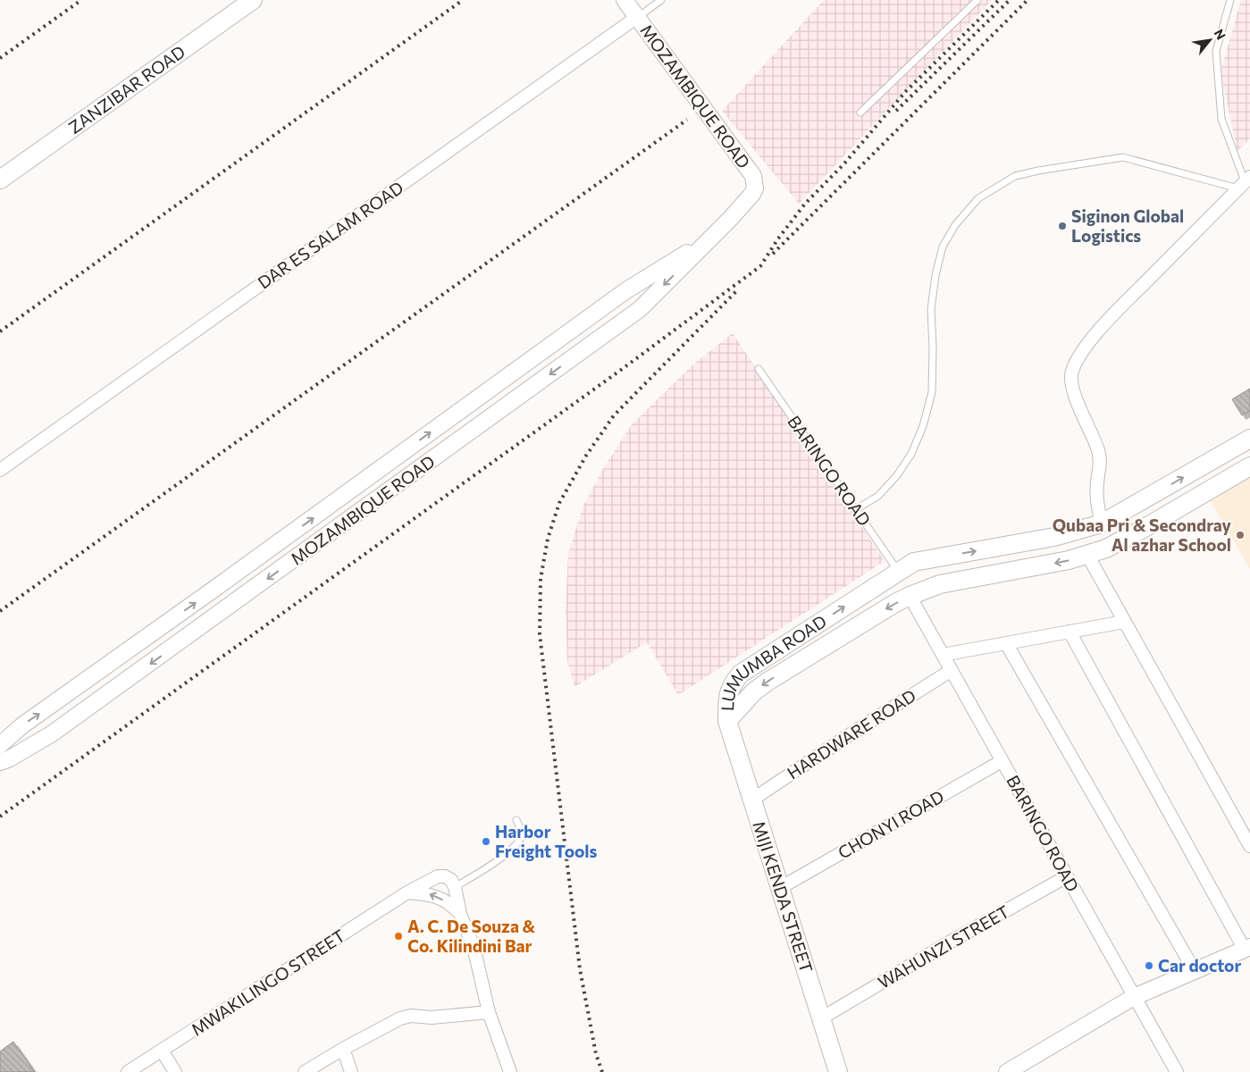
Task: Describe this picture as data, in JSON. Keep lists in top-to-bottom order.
{
  "streets": {
    "main road": ["ZANZIBAR ROAD", "LUMUMBA ROAD", "MIJI KENDA STREET"],
    "street": [
      "MOZAMBIQUE ROAD",
      "DAR ES SALAM ROAD",
      "BARINGO ROAD",
      "HARDWARE ROAD",
      "CHONYI ROAD",
      "WAHUNZI STREET",
      "MWAKILINGO STREET"
    ]
  },
  "crossings": [
    ["MOZAMBIQUE ROAD", "DAR ES SALAM ROAD"],
    ["BARINGO ROAD", "LUMUMBA ROAD"],
    ["BARINGO ROAD", "HARDWARE ROAD"],
    ["BARINGO ROAD", "CHONYI ROAD"],
    ["BARINGO ROAD", "WAHUNZI STREET"],
    ["LUMUMBA ROAD", "MIJI KENDA STREET"],
    ["HARDWARE ROAD", "MIJI KENDA STREET"],
    ["CHONYI ROAD", "MIJI KENDA STREET"],
    ["MIJI KENDA STREET", "WAHUNZI STREET"]
  ],
  "places": [
    "Siginon Global Logistics",
    "Qubaa Pri & Secondray Al azhar School",
    "Harbor Freight Tools",
    "A. C. De Souza & Co. Kilindini Bar",
    "Car doctor"
  ],
  "north": "top right"
}
